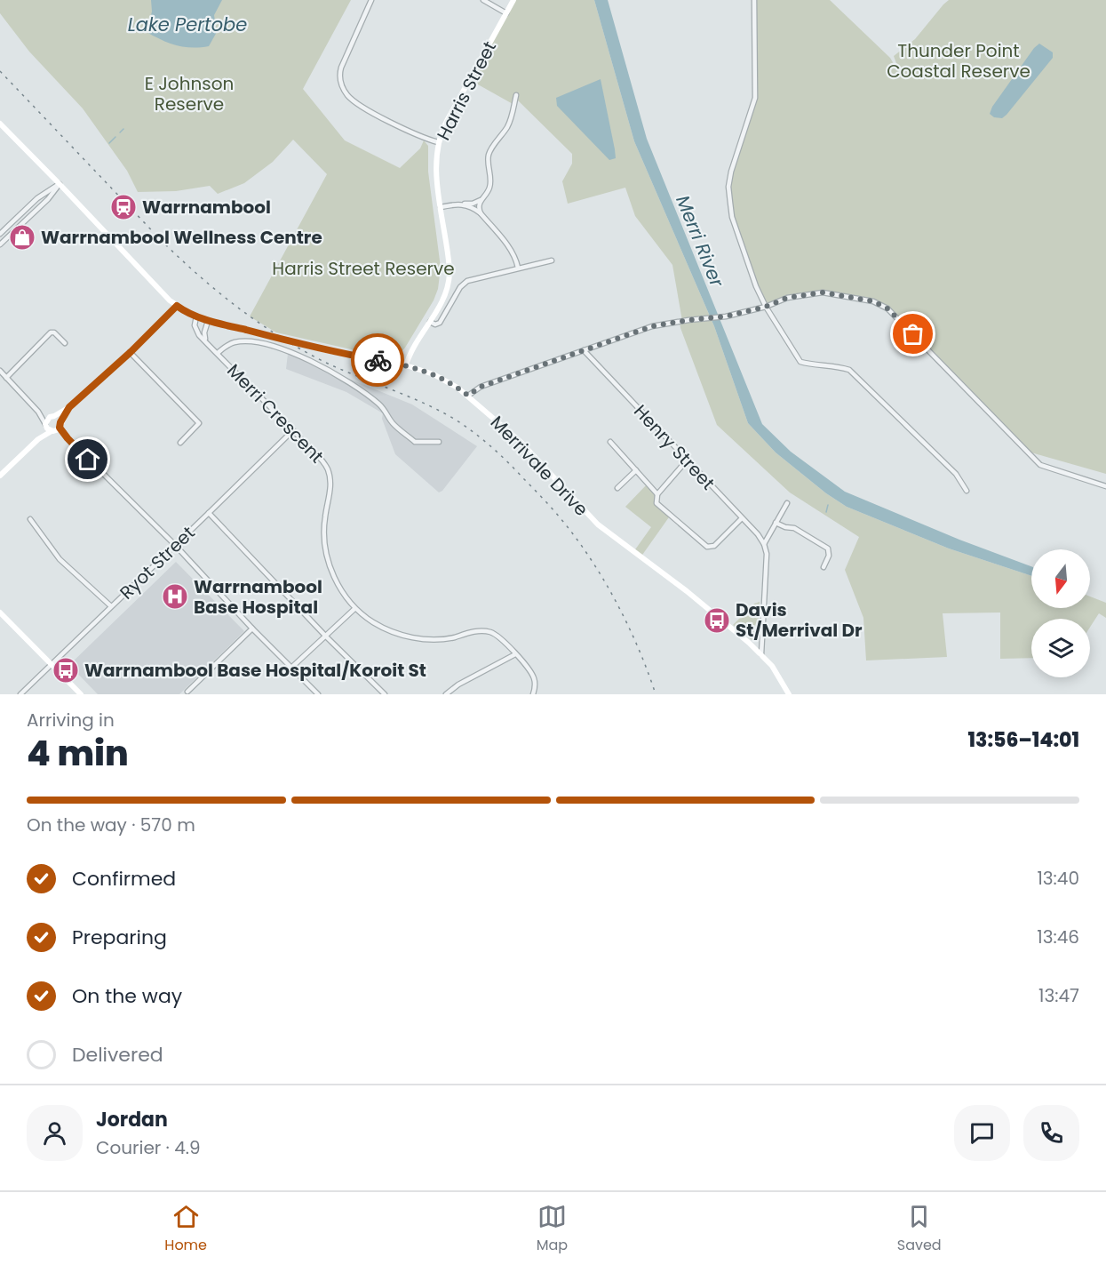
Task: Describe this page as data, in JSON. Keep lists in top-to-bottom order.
{
  "streets": {
    "street": [
      "Harris Street",
      "Merri Crescent",
      "Henry Street",
      "Merrivale Drive",
      "Ryot Street"
    ]
  },
  "crossings": [
    ["Harris Street", "Merrivale Drive"],
    ["Merri Crescent", "Merrivale Drive"],
    ["Merri Crescent", "Ryot Street"]
  ],
  "water": ["Lake Pertobe", "Merri River"],
  "parks": ["Thunder Point Coastal Reserve", "E Johnson Reserve", "Harris Street Reserve"],
  "places": {
    "station": ["Warrnambool"],
    "shop": ["Warrnambool Wellness Centre"],
    "hospital": ["Warrnambool Base Hospital"],
    "bus stop": ["Davis St/Merrival Dr", "Warrnambool Base Hospital/Koroit St"]
  },
  "north": "bottom",
  "page": {
    "heading": ["4 min", "Arriving in", "13:56–14:01"],
    "panel": ["Jordan", "Courier · 4.9"],
    "bar": "On the way · 570 m",
    "list": [
      ["Confirmed", "13:40"],
      ["Preparing", "13:46"],
      ["On the way", "13:47"],
      "Delivered"
    ],
    "tabs": ["Home", "Map", "Saved"]
  }
}
